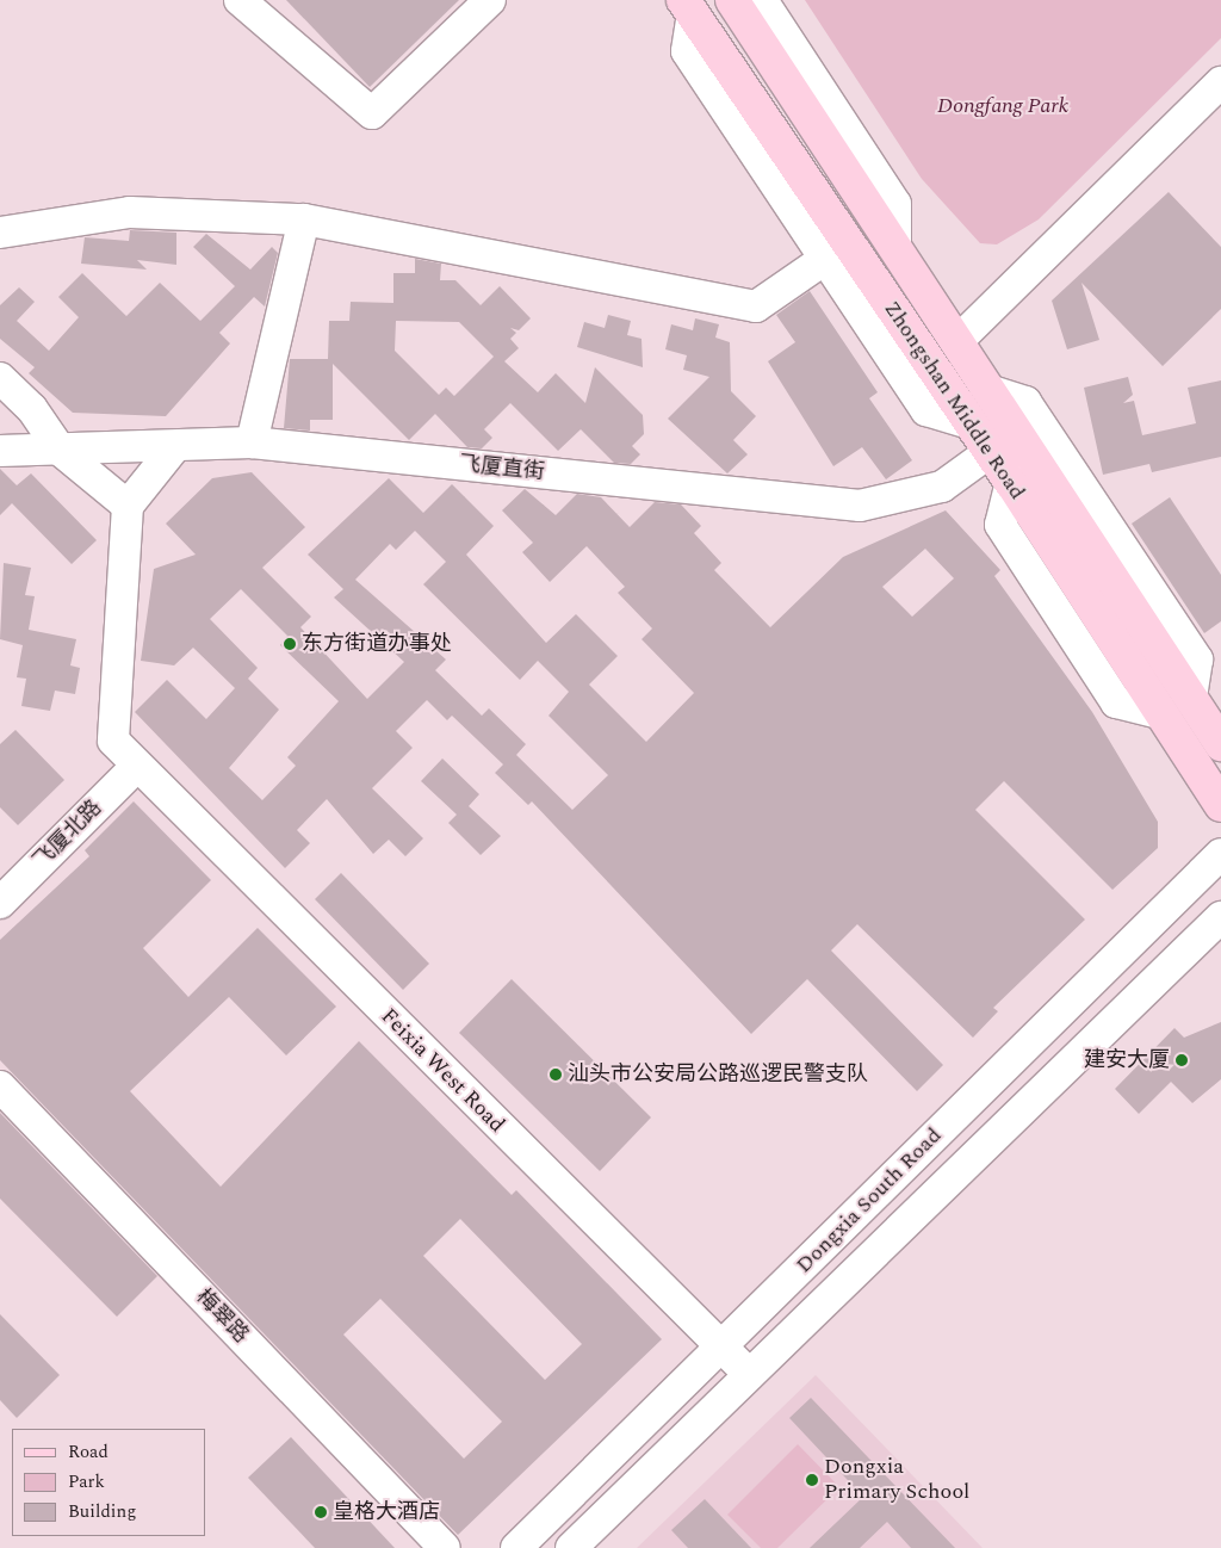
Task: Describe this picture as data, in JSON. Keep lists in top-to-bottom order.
{
  "streets": {
    "main road": ["Zhongshan Middle Road"],
    "street": [
      "飞厦直街",
      "飞厦北路",
      "Feixia West Road",
      "Dongxia South Road",
      "梅翠路"
    ]
  },
  "crossings": [
    ["Zhongshan Middle Road", "飞厦直街"],
    ["飞厦北路", "Feixia West Road"],
    ["Feixia West Road", "Dongxia South Road"]
  ],
  "parks": ["Dongfang Park"],
  "places": [
    "东方街道办事处",
    "建安大厦",
    "汕头市公安局公路巡逻民警支队",
    "Dongxia Primary School",
    "皇格大酒店"
  ],
  "legend": ["Road", "Park", "Building"]
}
